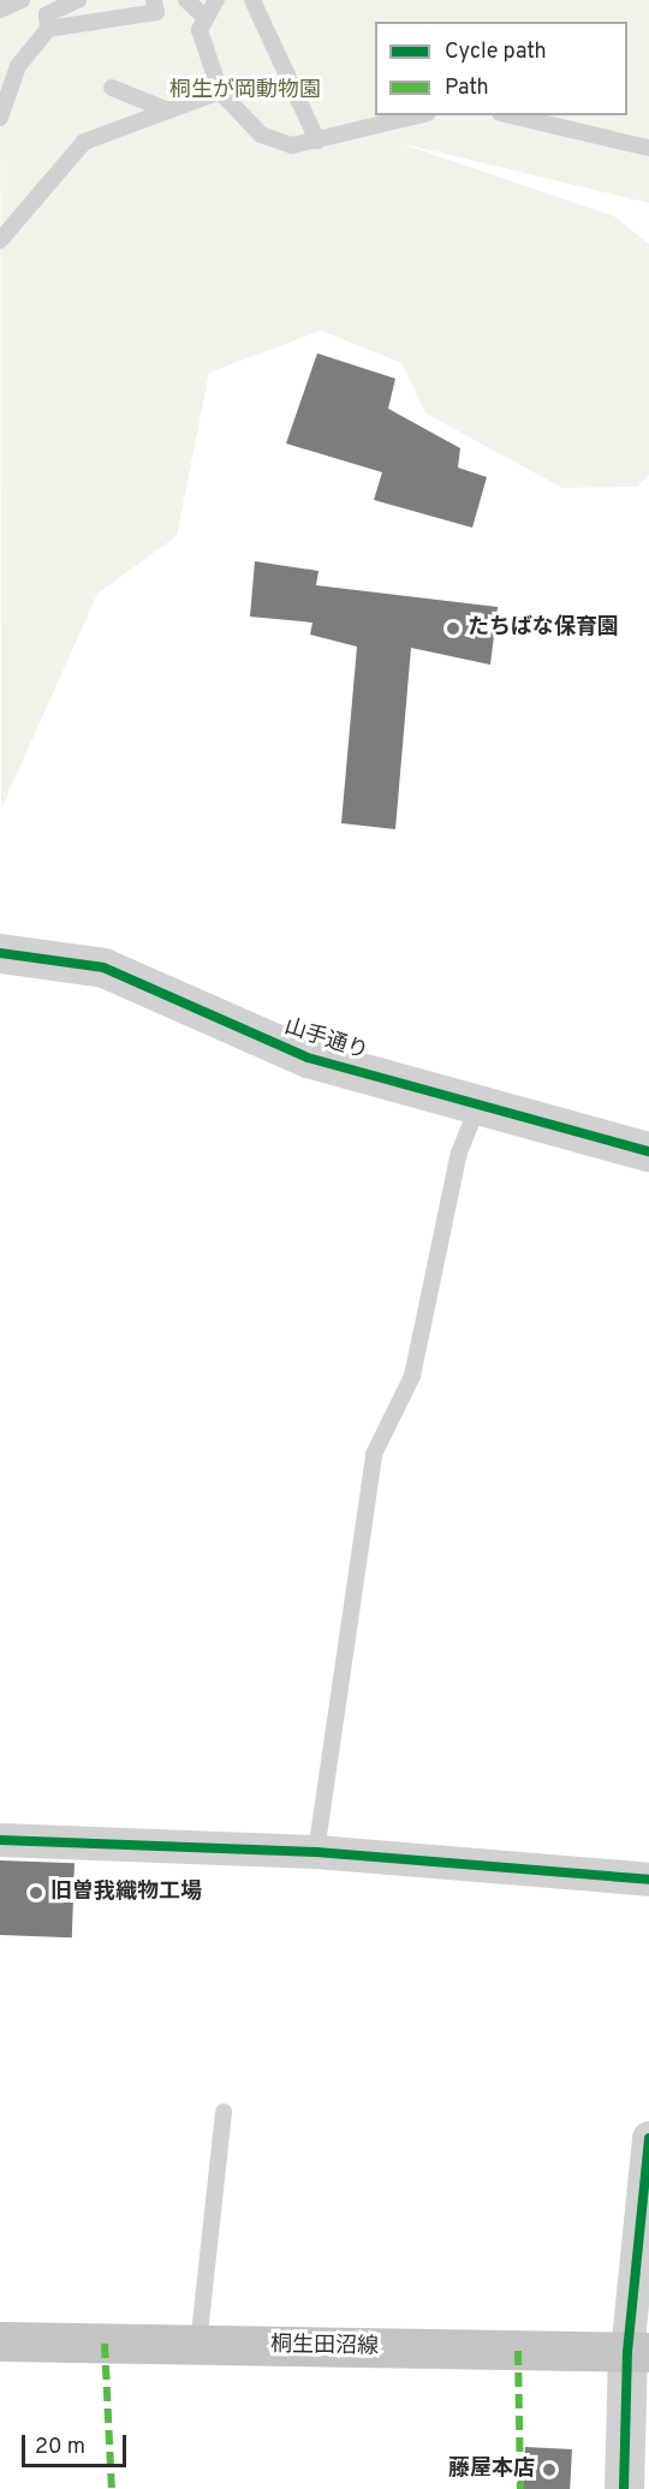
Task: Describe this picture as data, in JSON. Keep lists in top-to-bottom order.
{
  "streets": {
    "main road": ["桐生田沼線"],
    "street": ["山手通り"]
  },
  "parks": ["桐生が岡動物園"],
  "places": ["たちばな保育園", "旧曽我織物工場", "藤屋本店"],
  "legend": ["Cycle path", "Path"],
  "scale_bar": "20 m"
}
